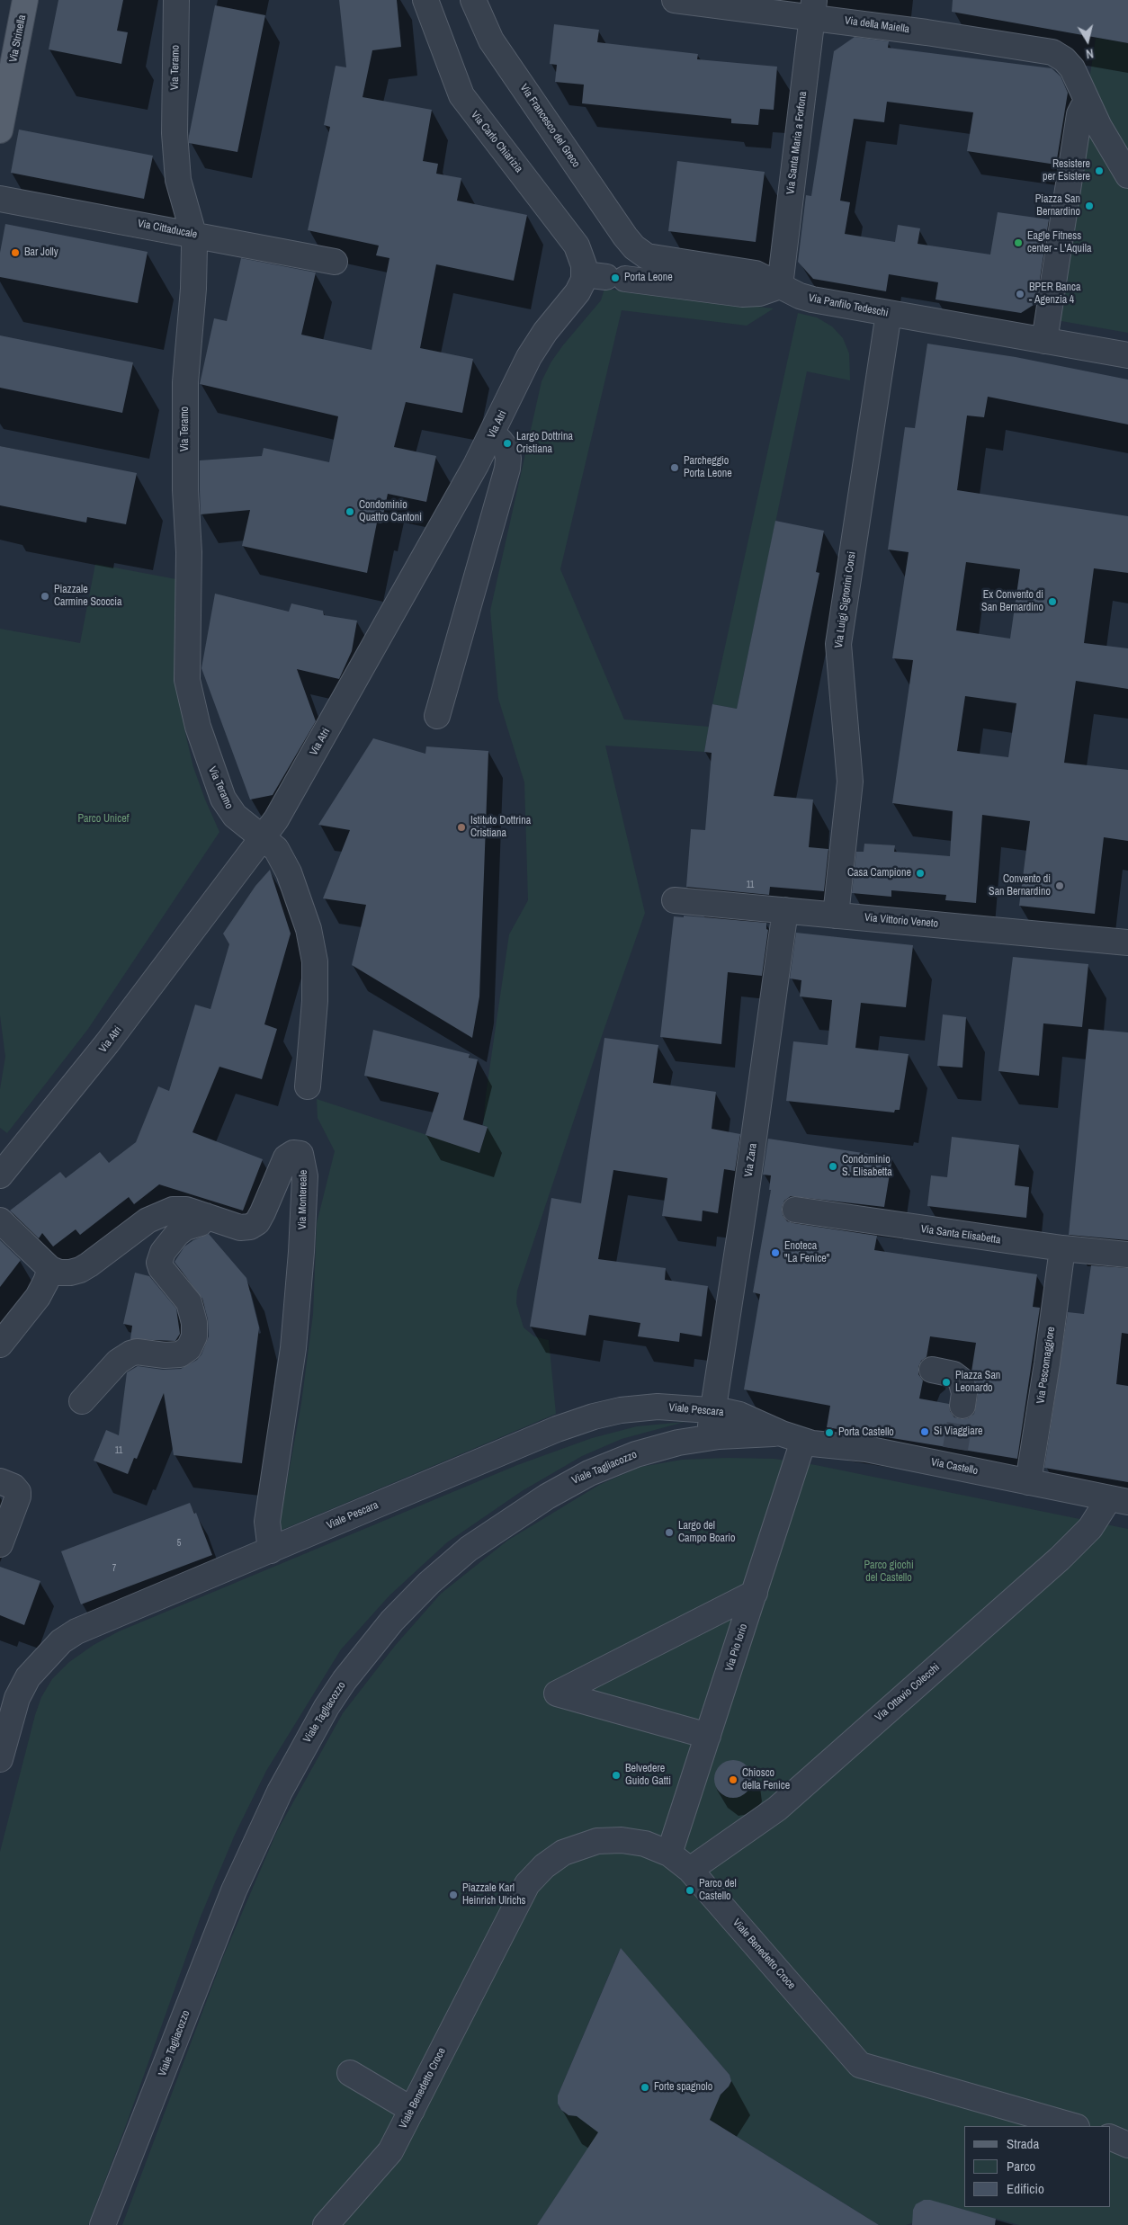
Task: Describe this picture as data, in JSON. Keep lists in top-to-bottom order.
{
  "streets": {
    "main road": ["Via Strinella"],
    "street": [
      "Via della Maiella",
      "Via Teramo",
      "Via Francesco del Greco",
      "Via Carlo Chiarizia",
      "Via Santa Maria a Forfona",
      "Via Cittaducale",
      "Via Panfilo Tedeschi",
      "Via Atri",
      "Via Luigi Signorini Corsi",
      "Via Vittorio Veneto",
      "Via Zara",
      "Via Montereale",
      "Via Santa Elisabetta",
      "Via Pescomaggiore",
      "Viale Pescara",
      "Via Castello",
      "Viale Tagliacozzo",
      "Via Pio Iorio",
      "Via Ottavio Colecchi",
      "Viale Benedetto Croce"
    ]
  },
  "crossings": [
    ["Via della Maiella", "Via Santa Maria a Forfona"],
    ["Via Teramo", "Via Cittaducale"],
    ["Via Teramo", "Via Atri"],
    ["Via Francesco del Greco", "Via Panfilo Tedeschi"],
    ["Via Carlo Chiarizia", "Via Atri"],
    ["Via Santa Maria a Forfona", "Via Panfilo Tedeschi"],
    ["Via Panfilo Tedeschi", "Via Luigi Signorini Corsi"],
    ["Via Luigi Signorini Corsi", "Via Vittorio Veneto"],
    ["Via Vittorio Veneto", "Via Zara"],
    ["Via Zara", "Viale Pescara"],
    ["Via Zara", "Viale Tagliacozzo"],
    ["Via Montereale", "Viale Pescara"],
    ["Via Santa Elisabetta", "Via Pescomaggiore"],
    ["Via Pescomaggiore", "Via Castello"],
    ["Viale Pescara", "Via Castello"],
    ["Viale Pescara", "Viale Tagliacozzo"],
    ["Viale Pescara", "Via Pio Iorio"],
    ["Via Castello", "Viale Tagliacozzo"],
    ["Via Castello", "Via Pio Iorio"],
    ["Via Castello", "Via Ottavio Colecchi"],
    ["Viale Tagliacozzo", "Via Pio Iorio"],
    ["Via Pio Iorio", "Viale Benedetto Croce"],
    ["Via Ottavio Colecchi", "Viale Benedetto Croce"]
  ],
  "parks": ["Parco Unicef", "Parco giochi del Castello"],
  "places": [
    "Resistere per Esistere",
    "Piazza San Bernardino",
    "Eagle Fitness center - L'Aquila",
    "Bar Jolly",
    "Porta Leone",
    "BPER Banca - Agenzia 4",
    "Largo Dottrina Cristiana",
    "Parcheggio Porta Leone",
    "Condominio Quattro Cantoni",
    "Piazzale Carmine Scoccia",
    "Ex Convento di San Bernardino",
    "Istituto Dottrina Cristiana",
    "Casa Campione",
    "Convento di San Bernardino",
    "Condominio S. Elisabetta",
    "Enoteca \"La Fenice\"",
    "Piazza San Leonardo",
    "Si Viaggiare",
    "Porta Castello",
    "Largo del Campo Boario",
    "Belvedere Guido Gatti",
    "Chiosco della Fenice",
    "Parco del Castello",
    "Piazzale Karl Heinrich Ulrichs",
    "Forte spagnolo"
  ],
  "house_numbers": [
    "11",
    "11",
    "5",
    "7"
  ],
  "legend": ["Strada", "Parco", "Edificio"],
  "north": "bottom"
}
